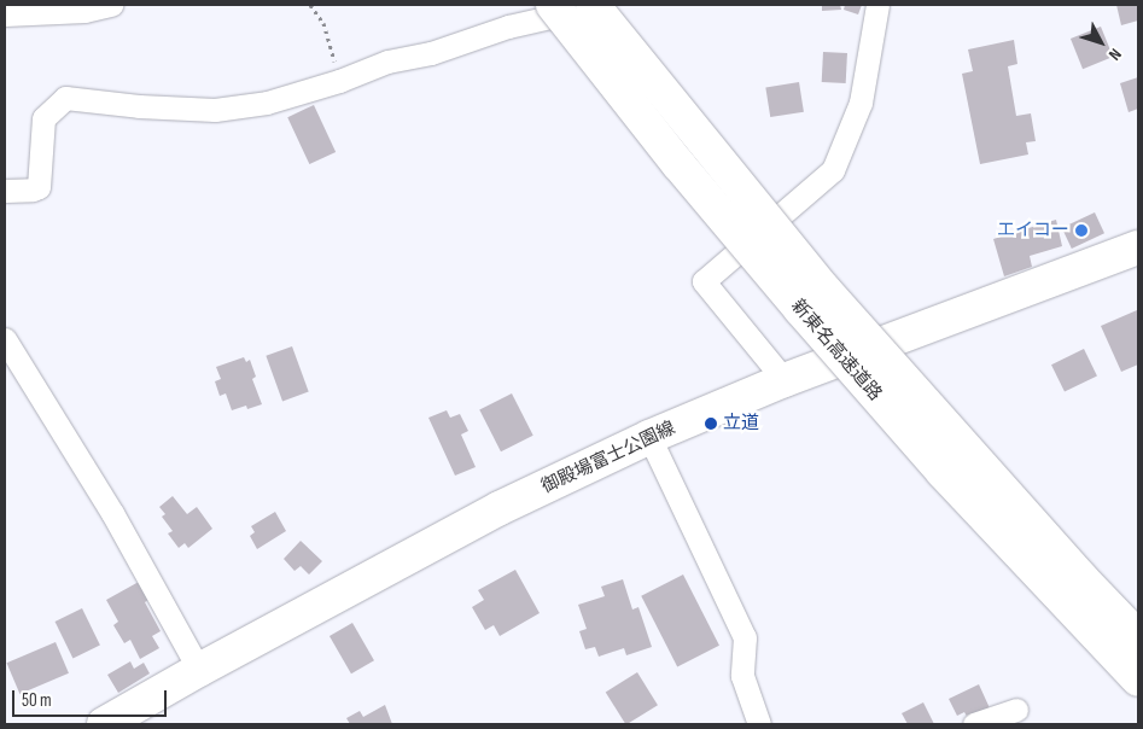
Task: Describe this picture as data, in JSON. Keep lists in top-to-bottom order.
{
  "streets": {
    "main road": ["新東名高速道路", "御殿場富士公園線"]
  },
  "places": ["エイコー", "立道"],
  "scale_bar": "50 m",
  "north": "bottom right"
}
